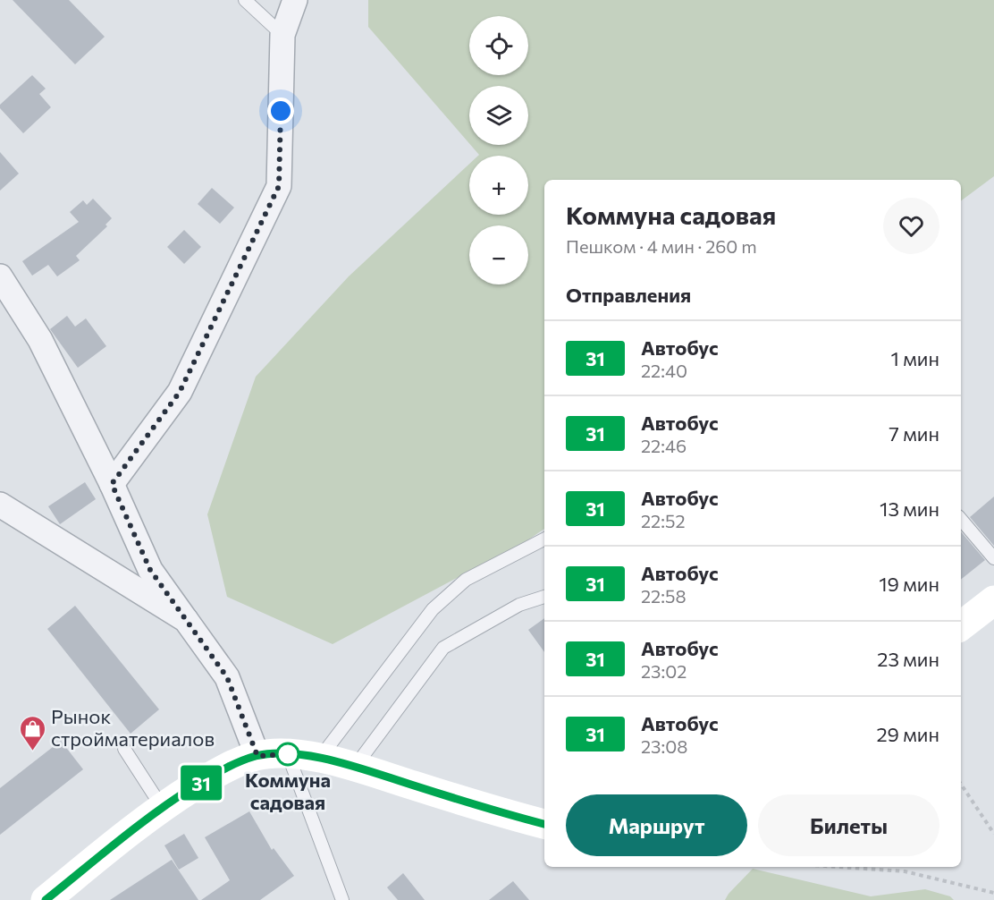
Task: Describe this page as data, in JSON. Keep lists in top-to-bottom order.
{
  "places": {
    "shop": ["Рынок стройматериалов"],
    "other": ["Коммуна садовая"]
  },
  "lines": ["bus line 31"],
  "page": {
    "on_map": "31",
    "map_buttons": ["+", "−"],
    "heading": [
      ["Коммуна садовая", "Пешком · 4 мин · 260 m"],
      "Отправления"
    ],
    "list": [
      {
        "mark": "31",
        "name": "Автобус",
        "note": "22:40",
        "value": "1 мин"
      },
      {
        "mark": "31",
        "name": "Автобус",
        "note": "22:46",
        "value": "7 мин"
      },
      {
        "mark": "31",
        "name": "Автобус",
        "note": "22:52",
        "value": "13 мин"
      },
      {
        "mark": "31",
        "name": "Автобус",
        "note": "22:58",
        "value": "19 мин"
      },
      {
        "mark": "31",
        "name": "Автобус",
        "note": "23:02",
        "value": "23 мин"
      },
      {
        "mark": "31",
        "name": "Автобус",
        "note": "23:08",
        "value": "29 мин"
      }
    ],
    "buttons": ["Маршрут", "Билеты"]
  }
}
